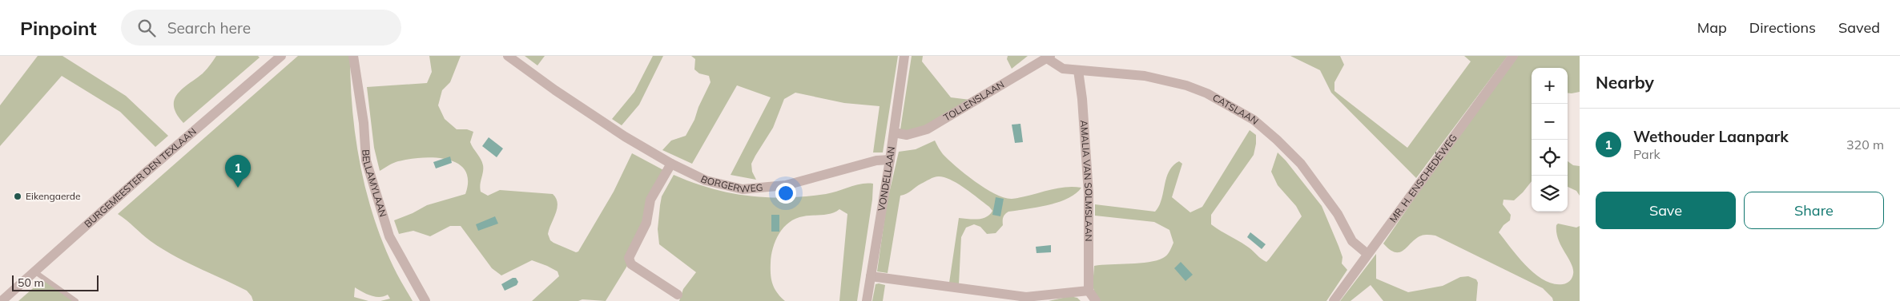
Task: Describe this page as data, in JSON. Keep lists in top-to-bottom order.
{
  "streets": {
    "street": [
      "TOLLENSLAAN",
      "CATSLAAN",
      "BURGEMEESTER DEN TEXLAAN",
      "MR. H. ENSCHEDÉWEG",
      "VONDELLAAN",
      "AMALIA VAN SOLMSLAAN",
      "BORGERWEG",
      "BELLAMYLAAN"
    ]
  },
  "crossings": [
    ["TOLLENSLAAN", "CATSLAAN"],
    ["TOLLENSLAAN", "VONDELLAAN"],
    ["CATSLAAN", "MR. H. ENSCHEDÉWEG"],
    ["CATSLAAN", "AMALIA VAN SOLMSLAAN"],
    ["VONDELLAAN", "BORGERWEG"]
  ],
  "places": ["Eikengaerde"],
  "scale_bar": "50 m",
  "page": {
    "header": "Pinpoint",
    "search": "Search here",
    "nav": ["Map", "Directions", "Saved"],
    "heading": "Nearby",
    "map_buttons": ["+", "−"],
    "list": [
      {
        "mark": "1",
        "name": "Wethouder Laanpark",
        "note": "Park",
        "value": "320 m"
      }
    ],
    "pins": "1",
    "buttons": ["Save", "Share"],
    "scale": "50 m"
  }
}
